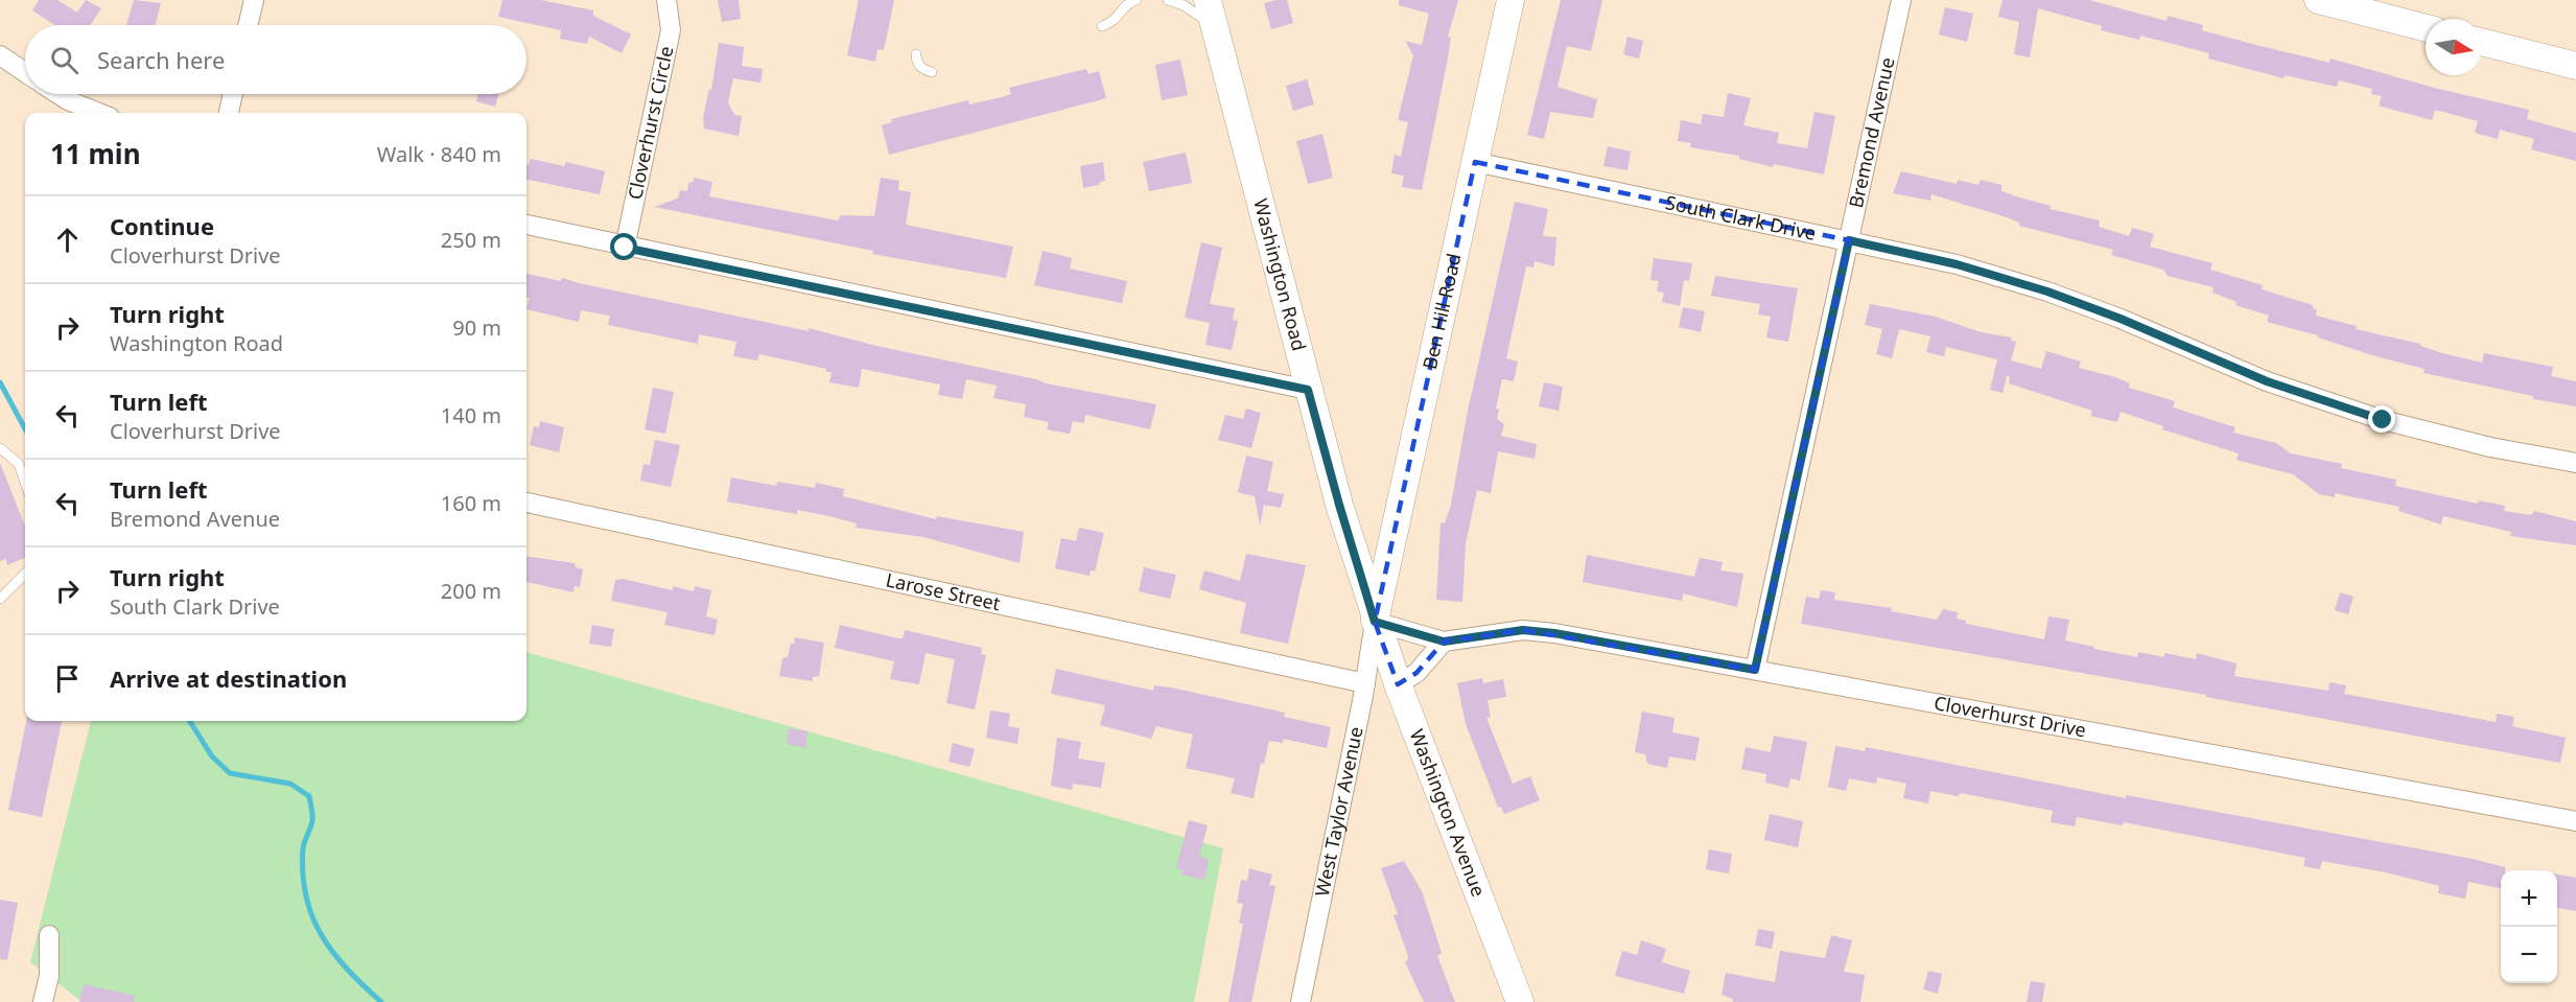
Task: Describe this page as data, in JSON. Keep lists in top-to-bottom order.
{
  "streets": {
    "street": [
      "Cloverhurst Circle",
      "Bremond Avenue",
      "South Clark Drive",
      "Washington Road",
      "Ben Hill Road",
      "Larose Street",
      "Cloverhurst Drive",
      "West Taylor Avenue",
      "Washington Avenue"
    ]
  },
  "crossings": [
    ["Bremond Avenue", "South Clark Drive"],
    ["Bremond Avenue", "Cloverhurst Drive"],
    ["South Clark Drive", "Ben Hill Road"],
    ["Washington Road", "Ben Hill Road"],
    ["Washington Road", "Cloverhurst Drive"],
    ["Washington Road", "West Taylor Avenue"],
    ["Washington Road", "Washington Avenue"],
    ["Ben Hill Road", "Cloverhurst Drive"],
    ["Ben Hill Road", "West Taylor Avenue"],
    ["Ben Hill Road", "Washington Avenue"],
    ["Larose Street", "West Taylor Avenue"],
    ["Cloverhurst Drive", "West Taylor Avenue"],
    ["Cloverhurst Drive", "Washington Avenue"],
    ["West Taylor Avenue", "Washington Avenue"]
  ],
  "north": "right",
  "page": {
    "search": "Search here",
    "heading": ["11 min", "Walk · 840 m"],
    "list": [
      ["Continue", "Cloverhurst Drive", "250 m"],
      ["Turn right", "Washington Road", "90 m"],
      ["Turn left", "Cloverhurst Drive", "140 m"],
      ["Turn left", "Bremond Avenue", "160 m"],
      ["Turn right", "South Clark Drive", "200 m"],
      "Arrive at destination"
    ],
    "map_buttons": ["+", "−"]
  }
}
